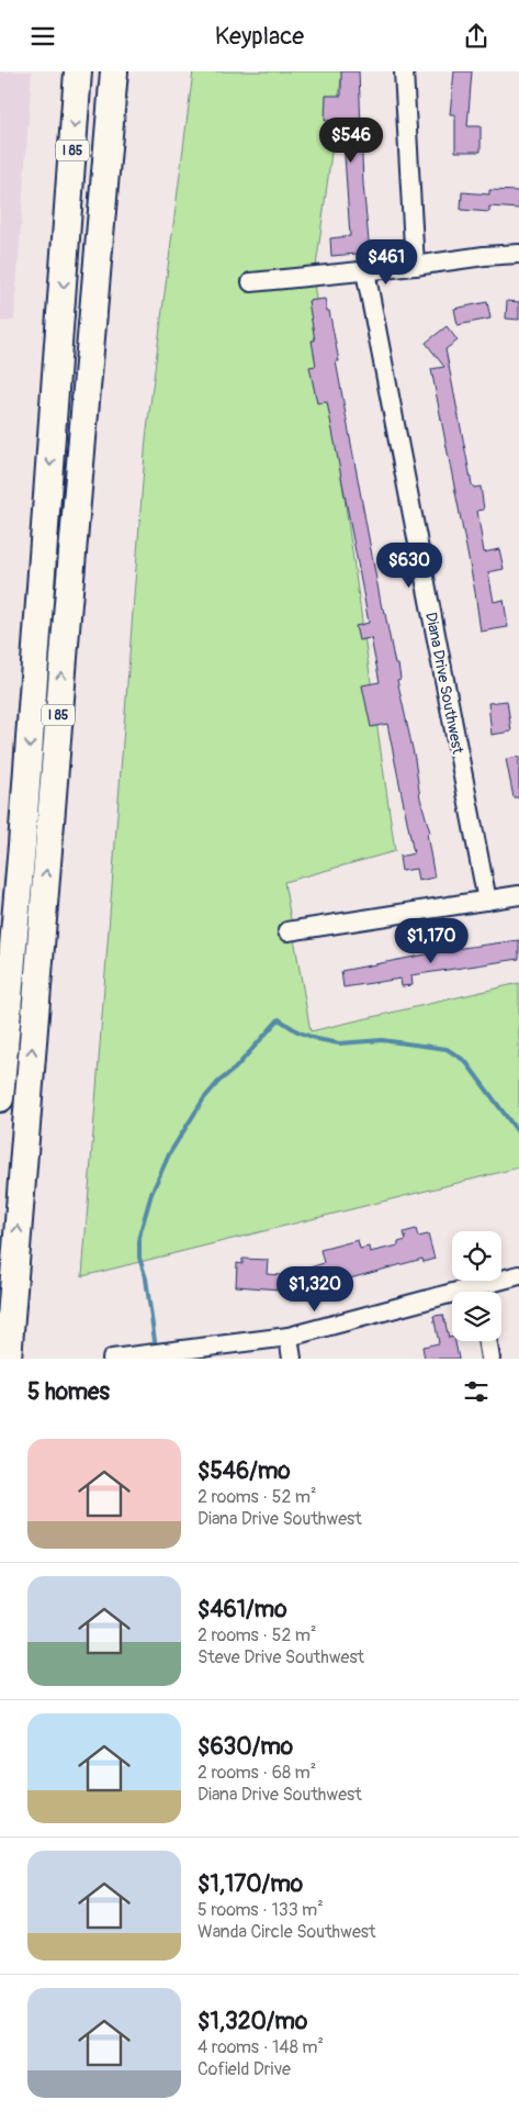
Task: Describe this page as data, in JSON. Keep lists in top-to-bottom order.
{
  "streets": {
    "highway": ["I 85"],
    "street": ["Diana Drive Southwest"]
  },
  "page": {
    "header": "Keyplace",
    "price": [
      "$546",
      "$461",
      "$630",
      "$1,170",
      "$1,320"
    ],
    "heading": "5 homes",
    "list": [
      {
        "name": "$546/mo",
        "note": "2 rooms · 52 m² · Diana Drive Southwest"
      },
      {
        "name": "$461/mo",
        "note": "2 rooms · 52 m² · Steve Drive Southwest"
      },
      {
        "name": "$630/mo",
        "note": "2 rooms · 68 m² · Diana Drive Southwest"
      },
      {
        "name": "$1,170/mo",
        "note": "5 rooms · 133 m² · Wanda Circle Southwest"
      },
      {
        "name": "$1,320/mo",
        "note": "4 rooms · 148 m² · Cofield Drive"
      }
    ]
  }
}
